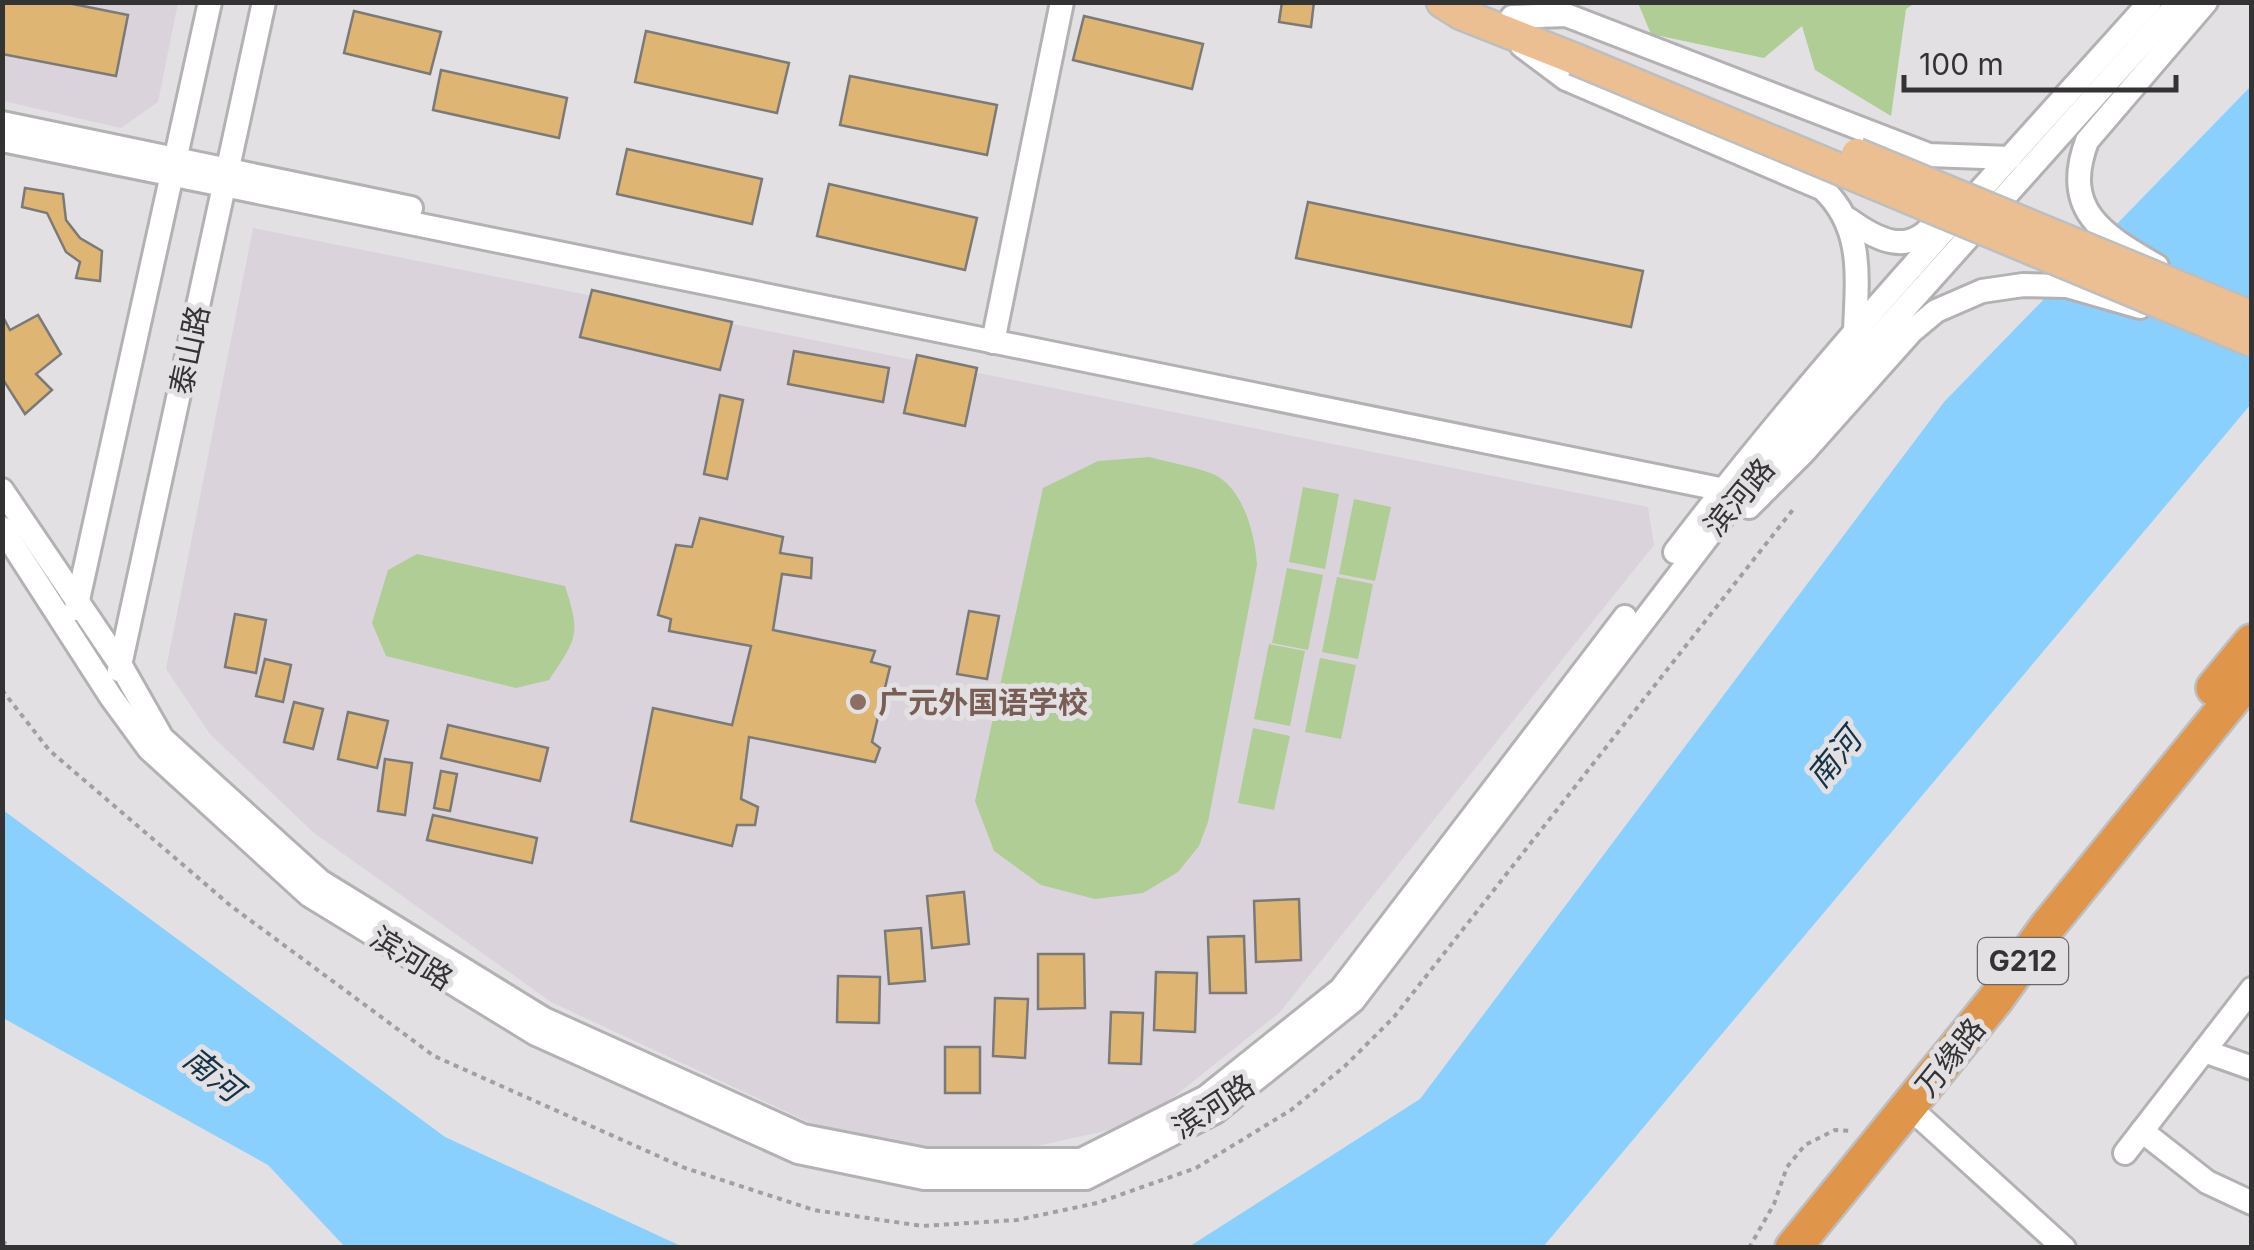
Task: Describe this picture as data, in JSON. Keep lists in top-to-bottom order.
{
  "streets": {
    "highway": ["G212", "万缘路"],
    "street": ["泰山路", "滨河路"]
  },
  "crossings": [
    ["泰山路", "滨河路"]
  ],
  "water": ["南河"],
  "places": ["广元外国语学校"],
  "scale_bar": "100 m"
}
